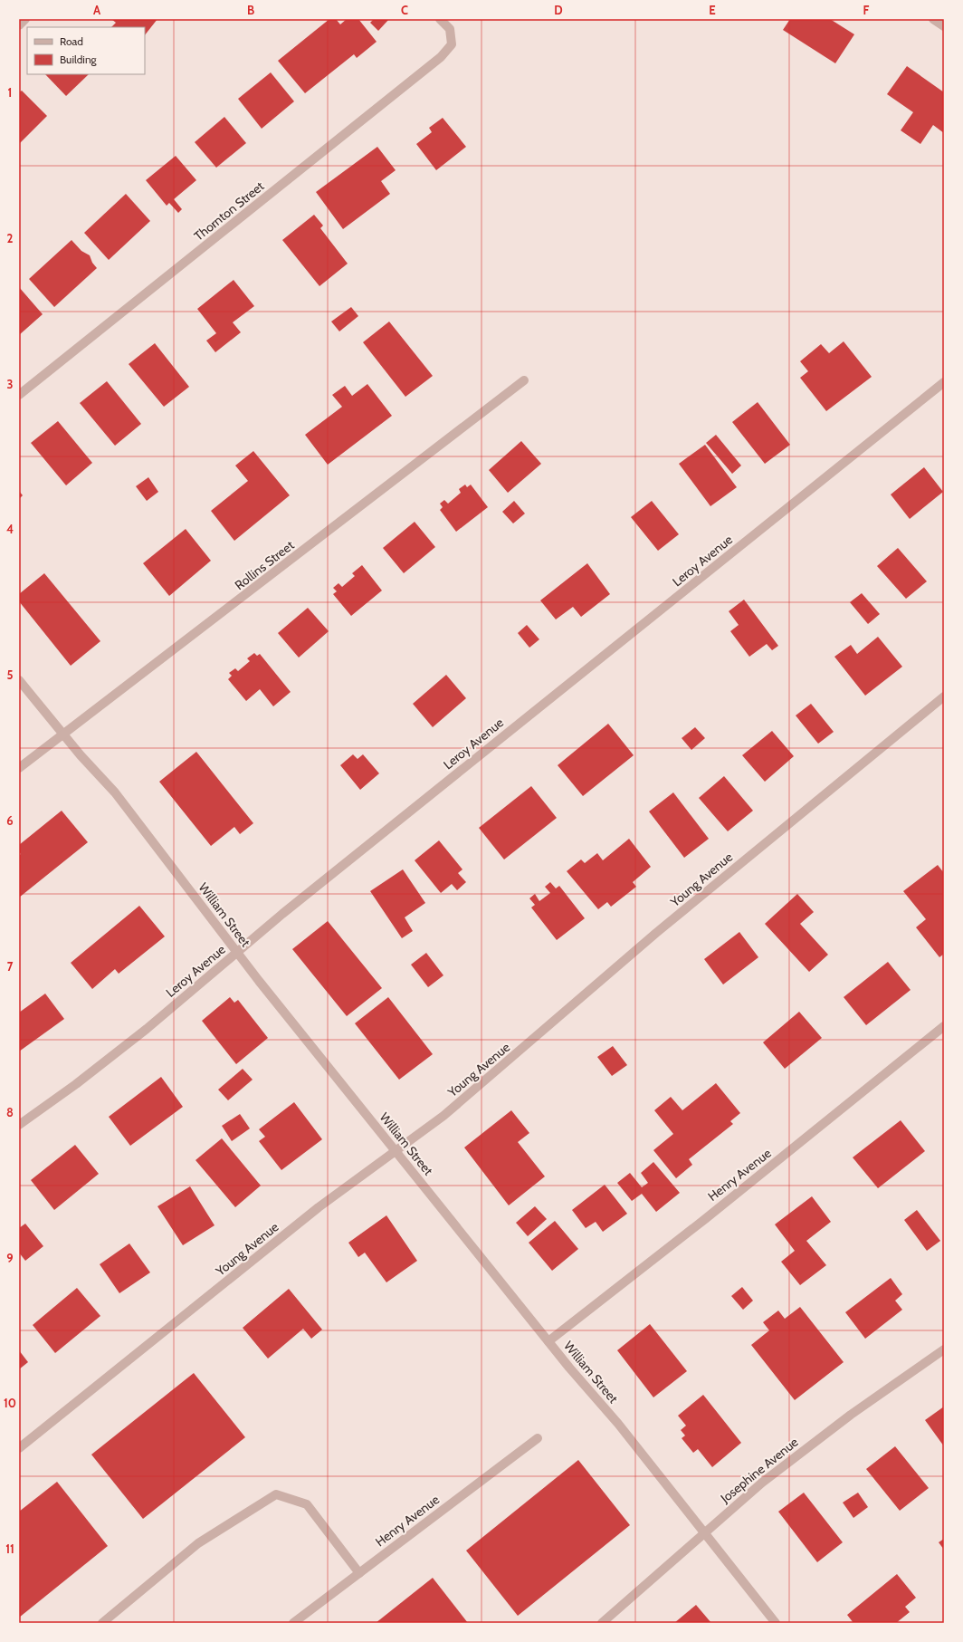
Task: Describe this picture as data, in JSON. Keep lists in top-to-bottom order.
{
  "streets": {
    "street": [
      "Thornton Street",
      "Leroy Avenue",
      "Rollins Street",
      "Young Avenue",
      "William Street",
      "Henry Avenue",
      "Josephine Avenue"
    ]
  },
  "crossings": [
    ["Leroy Avenue", "William Street"],
    ["Rollins Street", "William Street"],
    ["Young Avenue", "William Street"],
    ["William Street", "Henry Avenue"],
    ["William Street", "Josephine Avenue"]
  ],
  "legend": ["Road", "Building"],
  "grid": {
    "columns": [
      "A",
      "B",
      "C",
      "D",
      "E",
      "F"
    ],
    "rows": [
      "1",
      "2",
      "3",
      "4",
      "5",
      "6",
      "7",
      "8",
      "9",
      "10",
      "11"
    ]
  }
}
